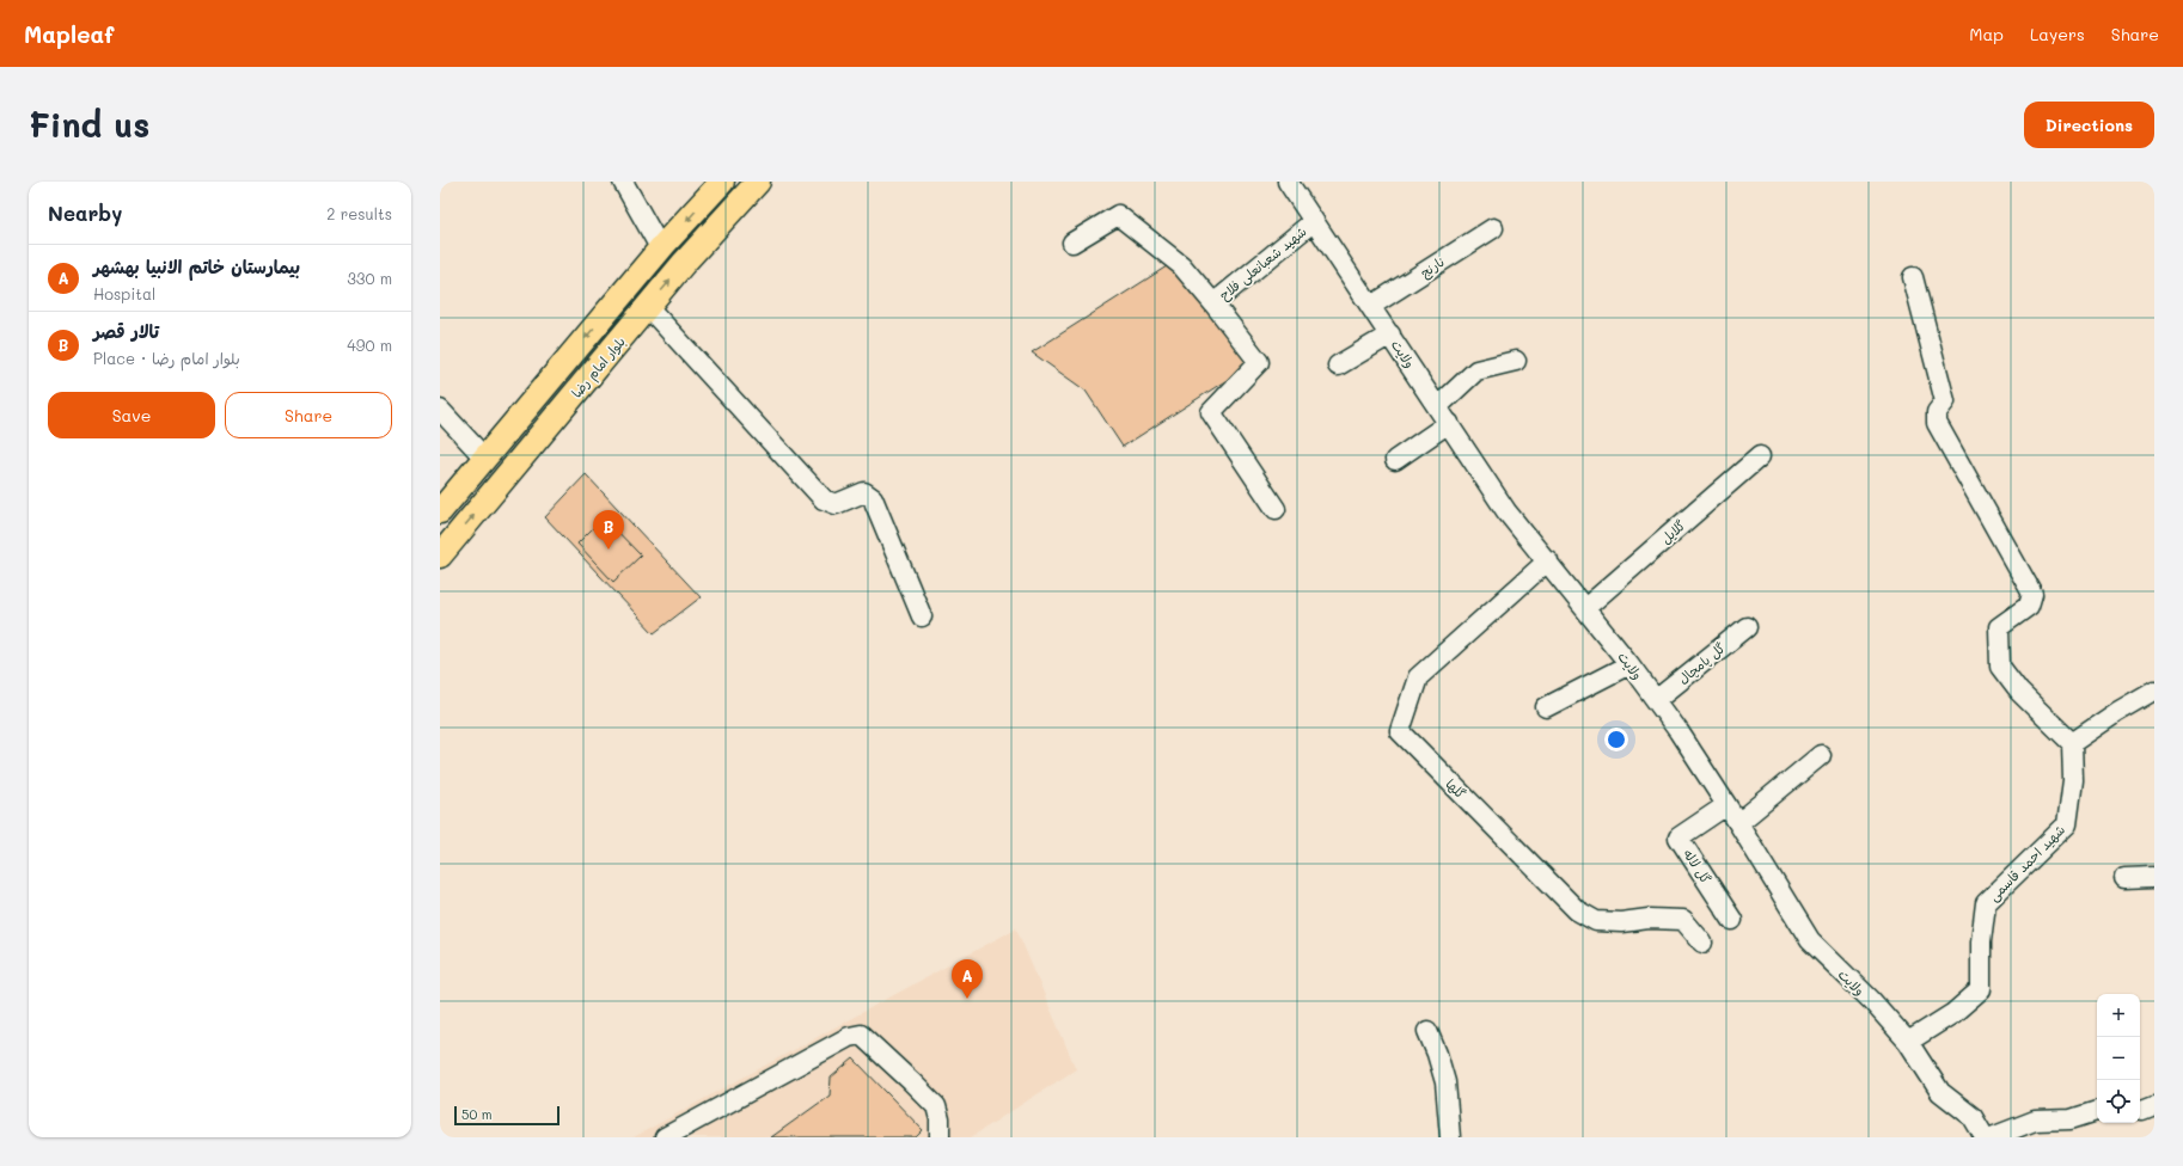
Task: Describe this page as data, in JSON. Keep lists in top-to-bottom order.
{
  "streets": {
    "main road": ["بلوار امام رضا"],
    "street": [
      "شهید شعبانعلی فلاح",
      "نارنج",
      "ولایت",
      "گلایل",
      "گل پامچال",
      "گلها",
      "شهید احمد قاسمی",
      "گل لاله"
    ]
  },
  "crossings": [
    ["شهید شعبانعلی فلاح", "ولایت"],
    ["نارنج", "ولایت"],
    ["ولایت", "گلایل"],
    ["ولایت", "گل پامچال"],
    ["ولایت", "گلها"],
    ["ولایت", "شهید احمد قاسمی"],
    ["ولایت", "گل لاله"]
  ],
  "scale_bar": "50 m",
  "page": {
    "header": "Mapleaf",
    "nav": ["Map", "Layers", "Share"],
    "buttons": [
      "Directions",
      ["Save", "Share"]
    ],
    "title": "Find us",
    "heading": ["Nearby", "2 results"],
    "list": [
      {
        "mark": "A",
        "name": "بیمارستان خاتم الانبیا بهشهر",
        "note": "Hospital",
        "value": "330 m"
      },
      {
        "mark": "B",
        "name": "تالار قصر",
        "note": "Place · بلوار امام رضا",
        "value": "490 m"
      }
    ],
    "pins": ["B", "A"],
    "map_buttons": ["+", "−"],
    "scale": "50 m"
  }
}
